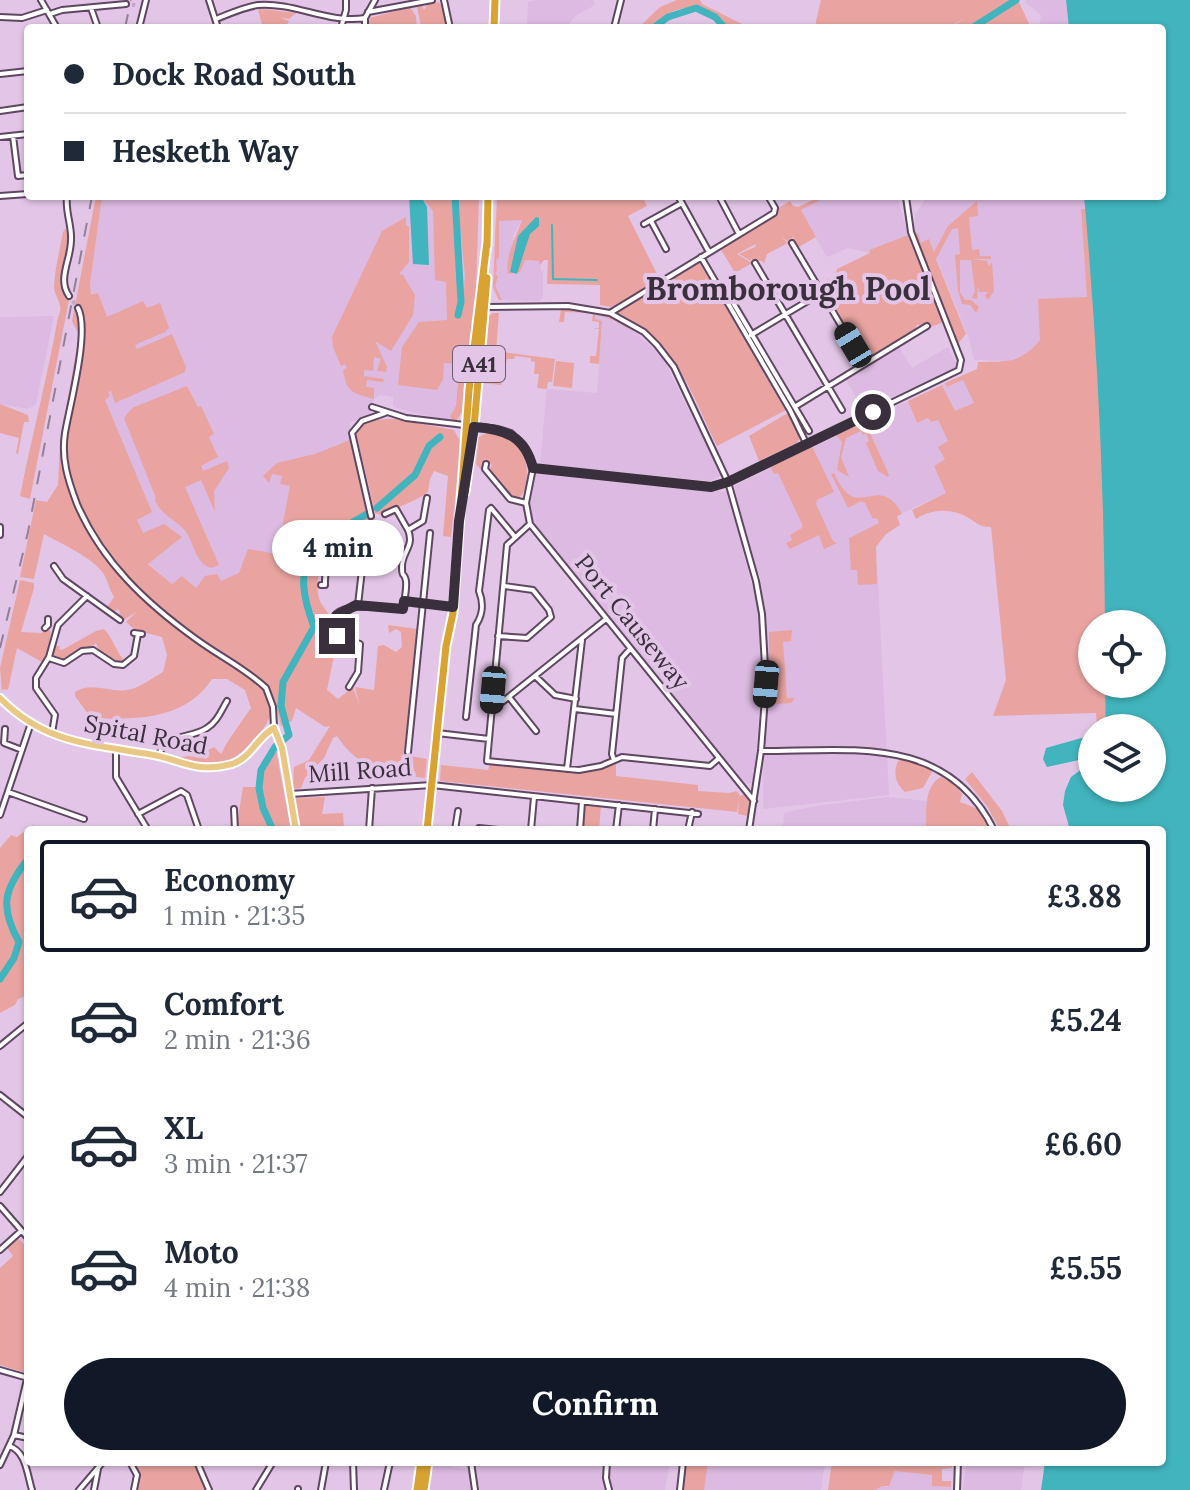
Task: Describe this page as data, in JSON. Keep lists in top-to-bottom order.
{
  "streets": {
    "highway": ["A41"],
    "main road": ["Spital Road"],
    "street": ["Port Causeway", "Mill Road"]
  },
  "crossings": [
    ["A41", "Mill Road"]
  ],
  "districts": ["Bromborough Pool"],
  "page": {
    "banner": ["Dock Road South", "Hesketh Way"],
    "bubble": "4 min",
    "list": [
      {
        "name": "Economy",
        "note": "1 min · 21:35",
        "value": "£3.88"
      },
      {
        "name": "Comfort",
        "note": "2 min · 21:36",
        "value": "£5.24"
      },
      {
        "name": "XL",
        "note": "3 min · 21:37",
        "value": "£6.60"
      },
      {
        "name": "Moto",
        "note": "4 min · 21:38",
        "value": "£5.55"
      }
    ],
    "buttons": "Confirm"
  }
}
